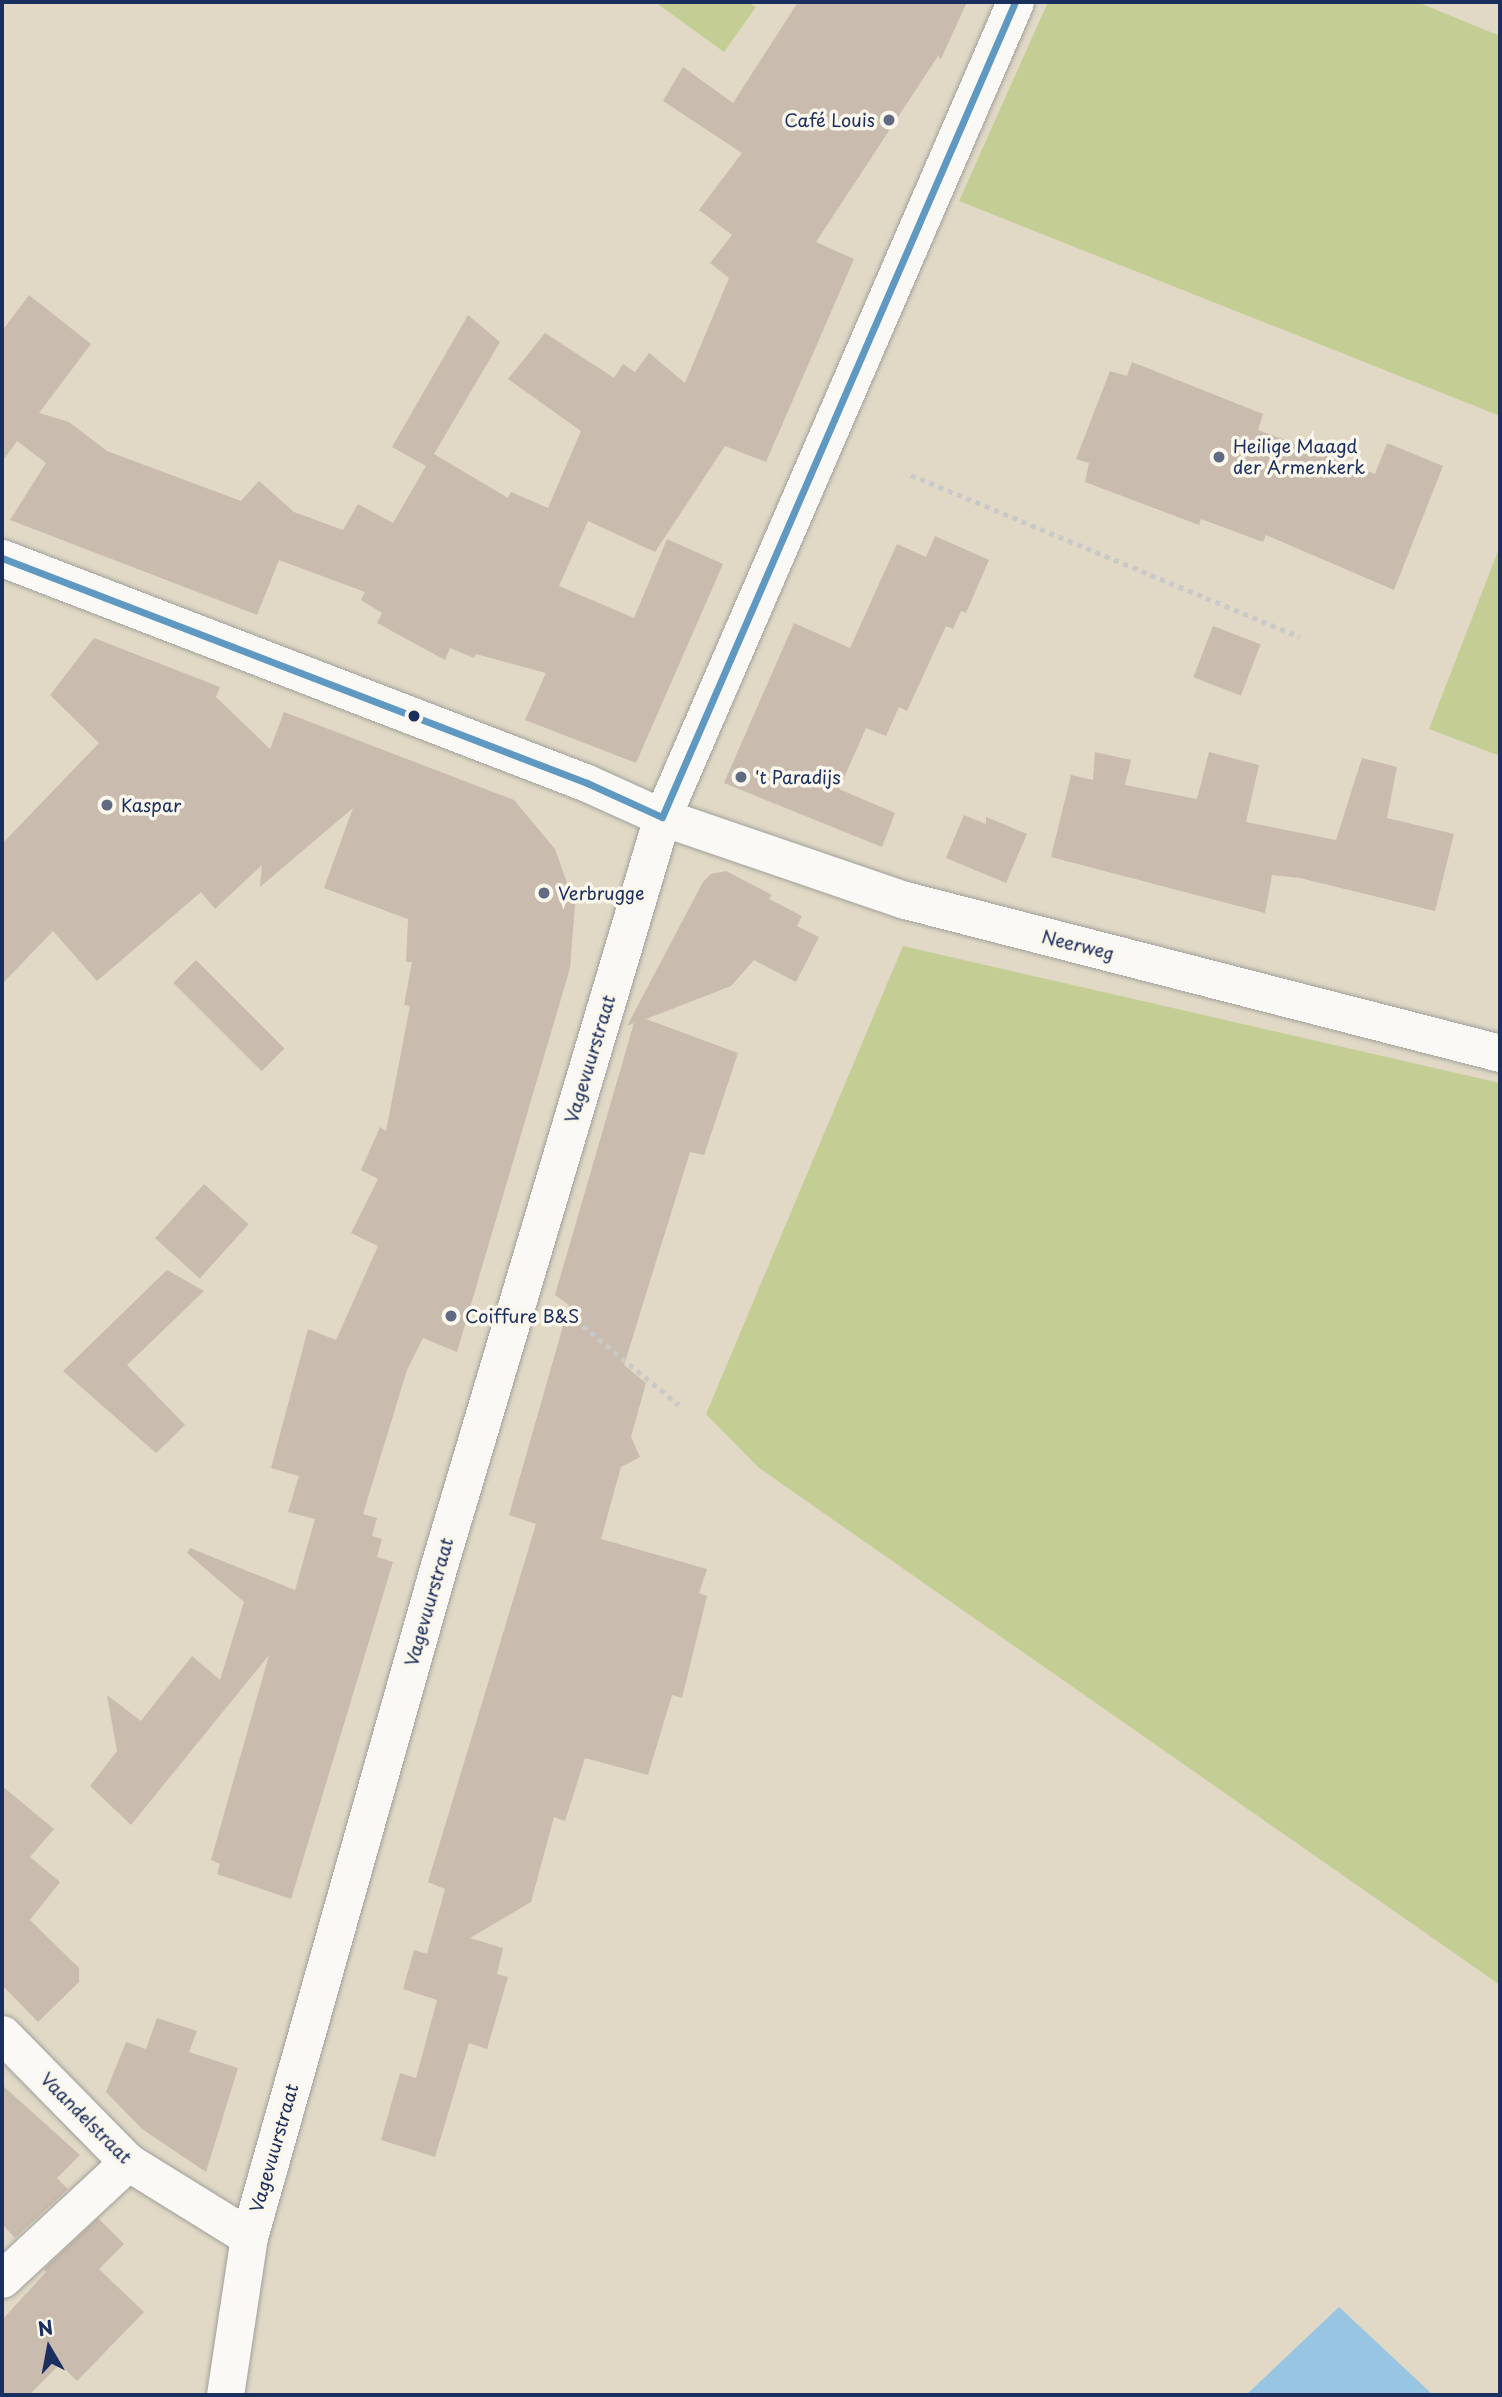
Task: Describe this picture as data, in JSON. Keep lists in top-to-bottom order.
{
  "streets": {
    "street": ["Neerweg", "Vagevuurstraat", "Vaandelstraat"]
  },
  "crossings": [
    ["Neerweg", "Vagevuurstraat"],
    ["Vagevuurstraat", "Vaandelstraat"]
  ],
  "places": [
    "Café Louis",
    "Heilige Maagd der Armenkerk",
    "'t Paradijs",
    "Kaspar",
    "Verbrugge",
    "Coiffure B&S"
  ],
  "north": "top"
}
